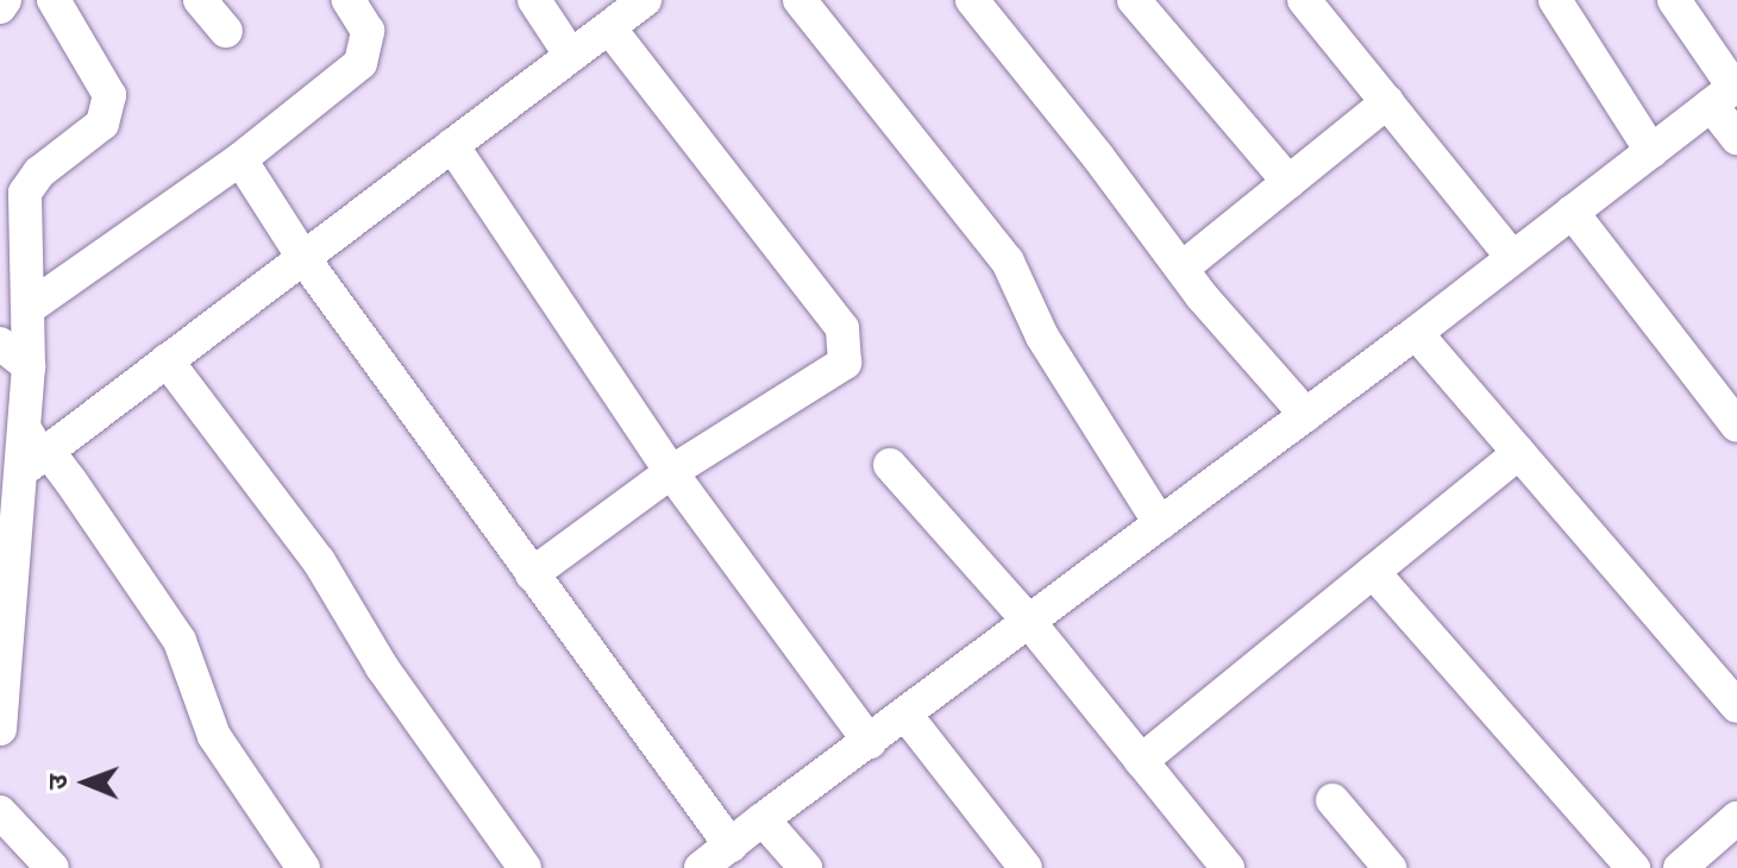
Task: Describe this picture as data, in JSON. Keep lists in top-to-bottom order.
{
  "north": "left"
}
